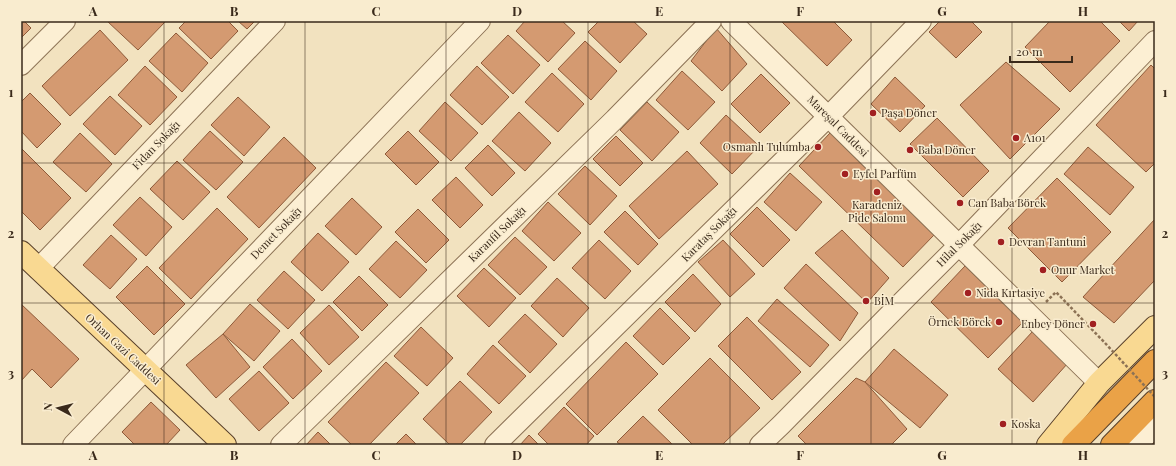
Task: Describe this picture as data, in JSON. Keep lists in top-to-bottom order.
{
  "streets": {
    "main road": ["Orhan Gazi Caddesi"],
    "street": [
      "Mareşal Caddesi",
      "Fidan Sokağı",
      "Demet Sokağı",
      "Karanfil Sokağı",
      "Karataş Sokağı",
      "Hilal Sokağı"
    ]
  },
  "crossings": [
    ["Mareşal Caddesi", "Karataş Sokağı"],
    ["Mareşal Caddesi", "Hilal Sokağı"],
    ["Fidan Sokağı", "Orhan Gazi Caddesi"],
    ["Demet Sokağı", "Orhan Gazi Caddesi"]
  ],
  "places": [
    "Paşa Döner",
    "A101",
    "Osmanlı Tulumba",
    "Baba Döner",
    "Eyfel Parfüm",
    "Karadeniz Pide Salonu",
    "Can Baba Börek",
    "Devran Tantuni",
    "Onur Market",
    "Nida Kırtasiye",
    "BİM",
    "Örnek Börek",
    "Enbey Döner",
    "Koska"
  ],
  "scale_bar": "20 m",
  "north": "left",
  "grid": {
    "columns": [
      "A",
      "B",
      "C",
      "D",
      "E",
      "F",
      "G",
      "H"
    ],
    "rows": ["1", "2", "3"]
  }
}
